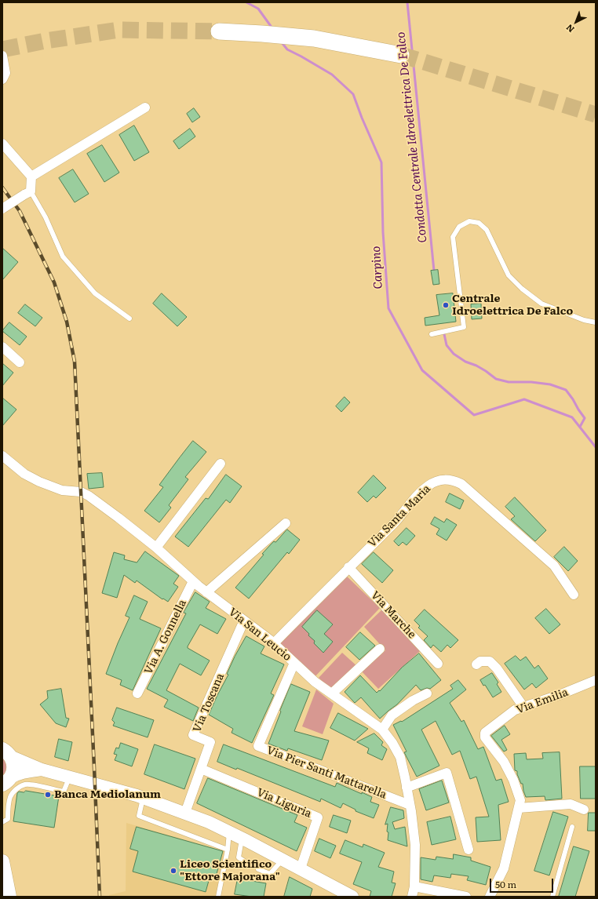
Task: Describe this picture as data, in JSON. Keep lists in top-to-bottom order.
{
  "streets": {
    "street": [
      "Via Santa Maria",
      "Via Marche",
      "Via San Leucio",
      "Via A. Gonnella",
      "Via Emilia",
      "Via Toscana",
      "Via Pier Santi Mattarella",
      "Via Liguria"
    ]
  },
  "crossings": [
    ["Via Santa Maria", "Via Marche"],
    ["Via Santa Maria", "Via San Leucio"],
    ["Via San Leucio", "Via A. Gonnella"],
    ["Via San Leucio", "Via Toscana"],
    ["Via San Leucio", "Via Pier Santi Mattarella"],
    ["Via Toscana", "Via Liguria"]
  ],
  "water": ["Condotta Centrale Idroelettrica De Falco", "Carpino"],
  "places": ["Centrale Idroelettrica De Falco", "Banca Mediolanum", "Liceo Scientifico \"Ettore Majorana\""],
  "scale_bar": "50 m",
  "north": "bottom left"
}
